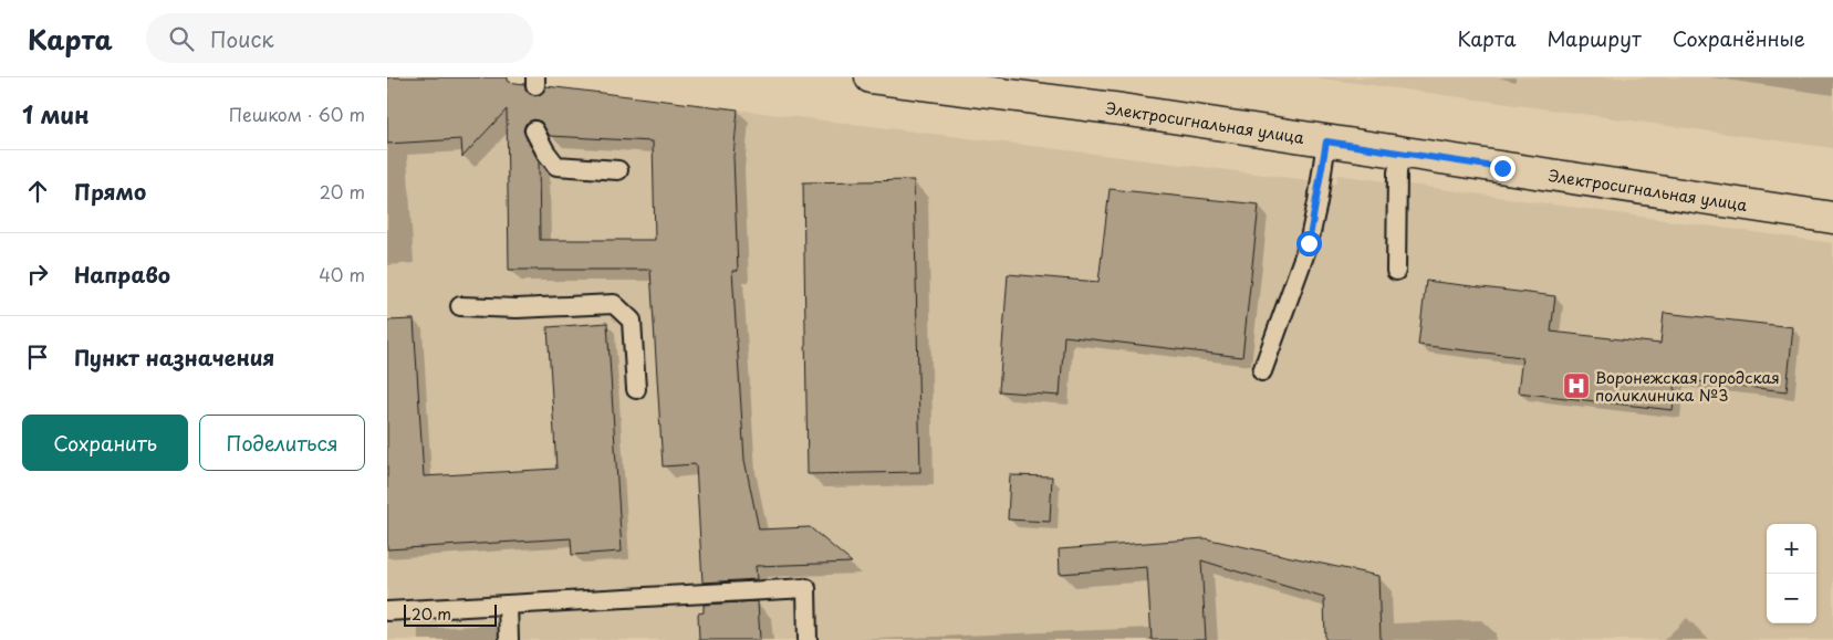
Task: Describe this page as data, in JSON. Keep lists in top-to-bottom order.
{
  "streets": {
    "street": ["Электросигнальная улица"]
  },
  "places": {
    "hospital": ["Воронежская городская поликлиника №3"]
  },
  "scale_bar": "20 m",
  "page": {
    "header": "Карта",
    "search": "Поиск",
    "nav": ["Карта", "Маршрут", "Сохранённые"],
    "heading": ["1 мин", "Пешком · 60 m"],
    "list": [
      ["Прямо", "20 m"],
      ["Направо", "40 m"],
      "Пункт назначения"
    ],
    "buttons": ["Сохранить", "Поделиться"],
    "map_buttons": ["+", "−"],
    "scale": "20 m"
  }
}
